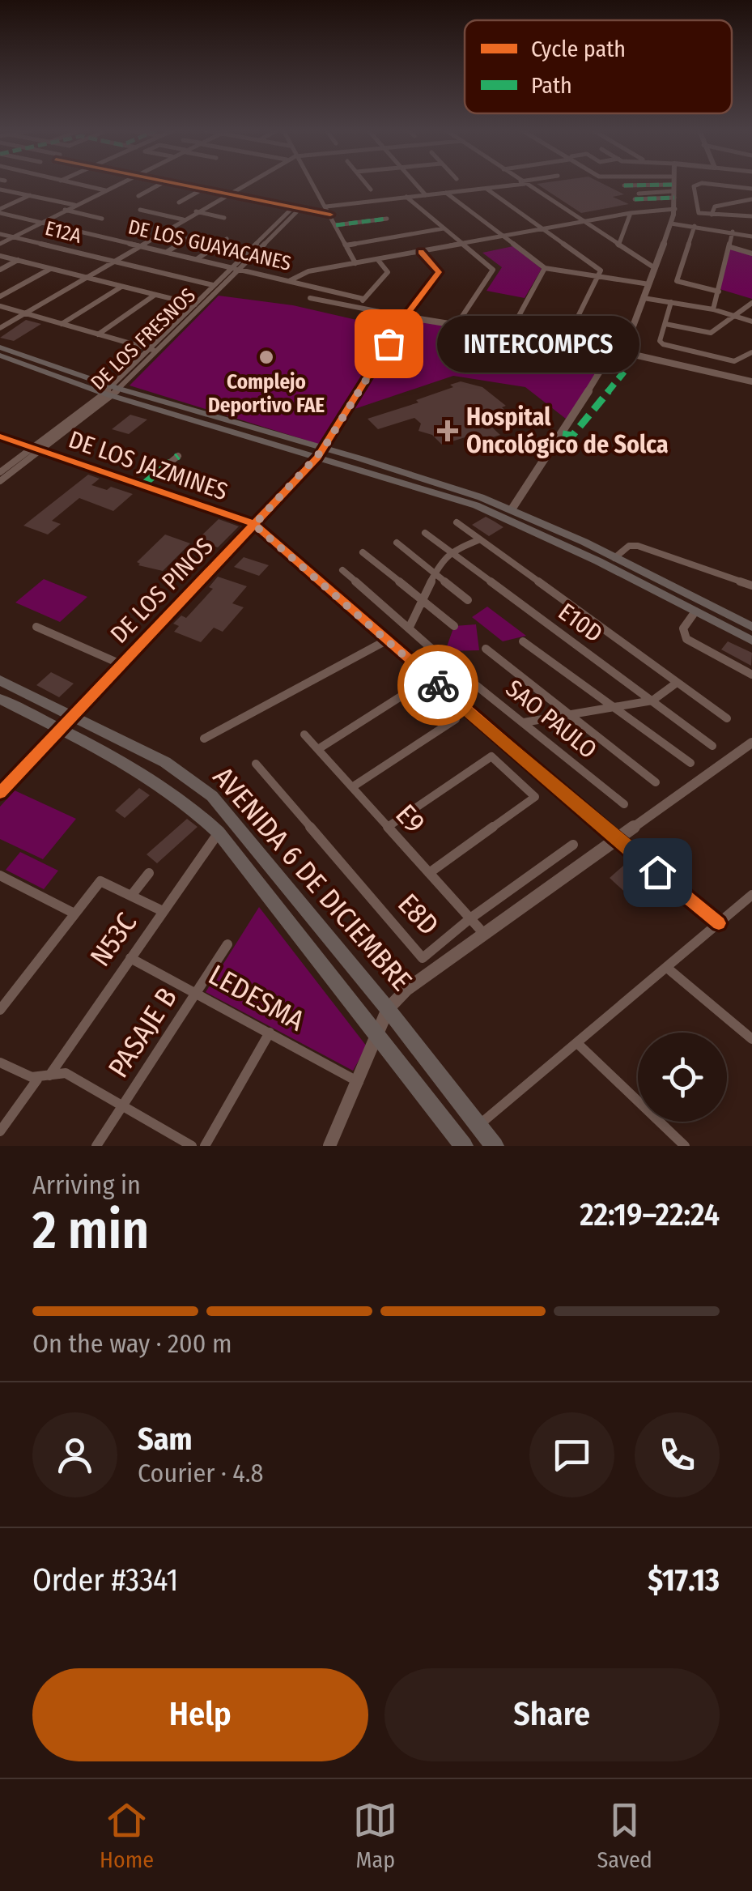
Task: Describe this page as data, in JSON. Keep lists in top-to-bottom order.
{
  "streets": {
    "main road": ["AVENIDA 6 DE DICIEMBRE"],
    "street": [
      "E12A",
      "DE LOS GUAYACANES",
      "DE LOS FRESNOS",
      "DE LOS JAZMINES",
      "DE LOS PINOS",
      "E10D",
      "SAO PAULO",
      "E9",
      "E8D",
      "N53C",
      "LEDESMA",
      "PASAJE B"
    ]
  },
  "crossings": [
    ["E12A", "DE LOS FRESNOS"],
    ["DE LOS GUAYACANES", "DE LOS FRESNOS"],
    ["DE LOS GUAYACANES", "DE LOS PINOS"],
    ["DE LOS FRESNOS", "DE LOS JAZMINES"],
    ["DE LOS JAZMINES", "DE LOS PINOS"],
    ["DE LOS PINOS", "AVENIDA 6 DE DICIEMBRE"],
    ["E9", "E8D"],
    ["AVENIDA 6 DE DICIEMBRE", "N53C"],
    ["N53C", "LEDESMA"],
    ["LEDESMA", "PASAJE B"]
  ],
  "places": {
    "other": ["INTERCOMPCS", "Complejo Deportivo FAE"],
    "health": ["Hospital Oncológico de Solca"]
  },
  "legend": ["Cycle path", "Path"],
  "page": {
    "bubble": "INTERCOMPCS",
    "heading": ["2 min", "Arriving in", "22:19–22:24"],
    "panel": [
      "Sam",
      "Courier · 4.8",
      "Order #3341",
      "$17.13"
    ],
    "bar": "On the way · 200 m",
    "buttons": ["Help", "Share"],
    "tabs": ["Home", "Map", "Saved"]
  }
}
